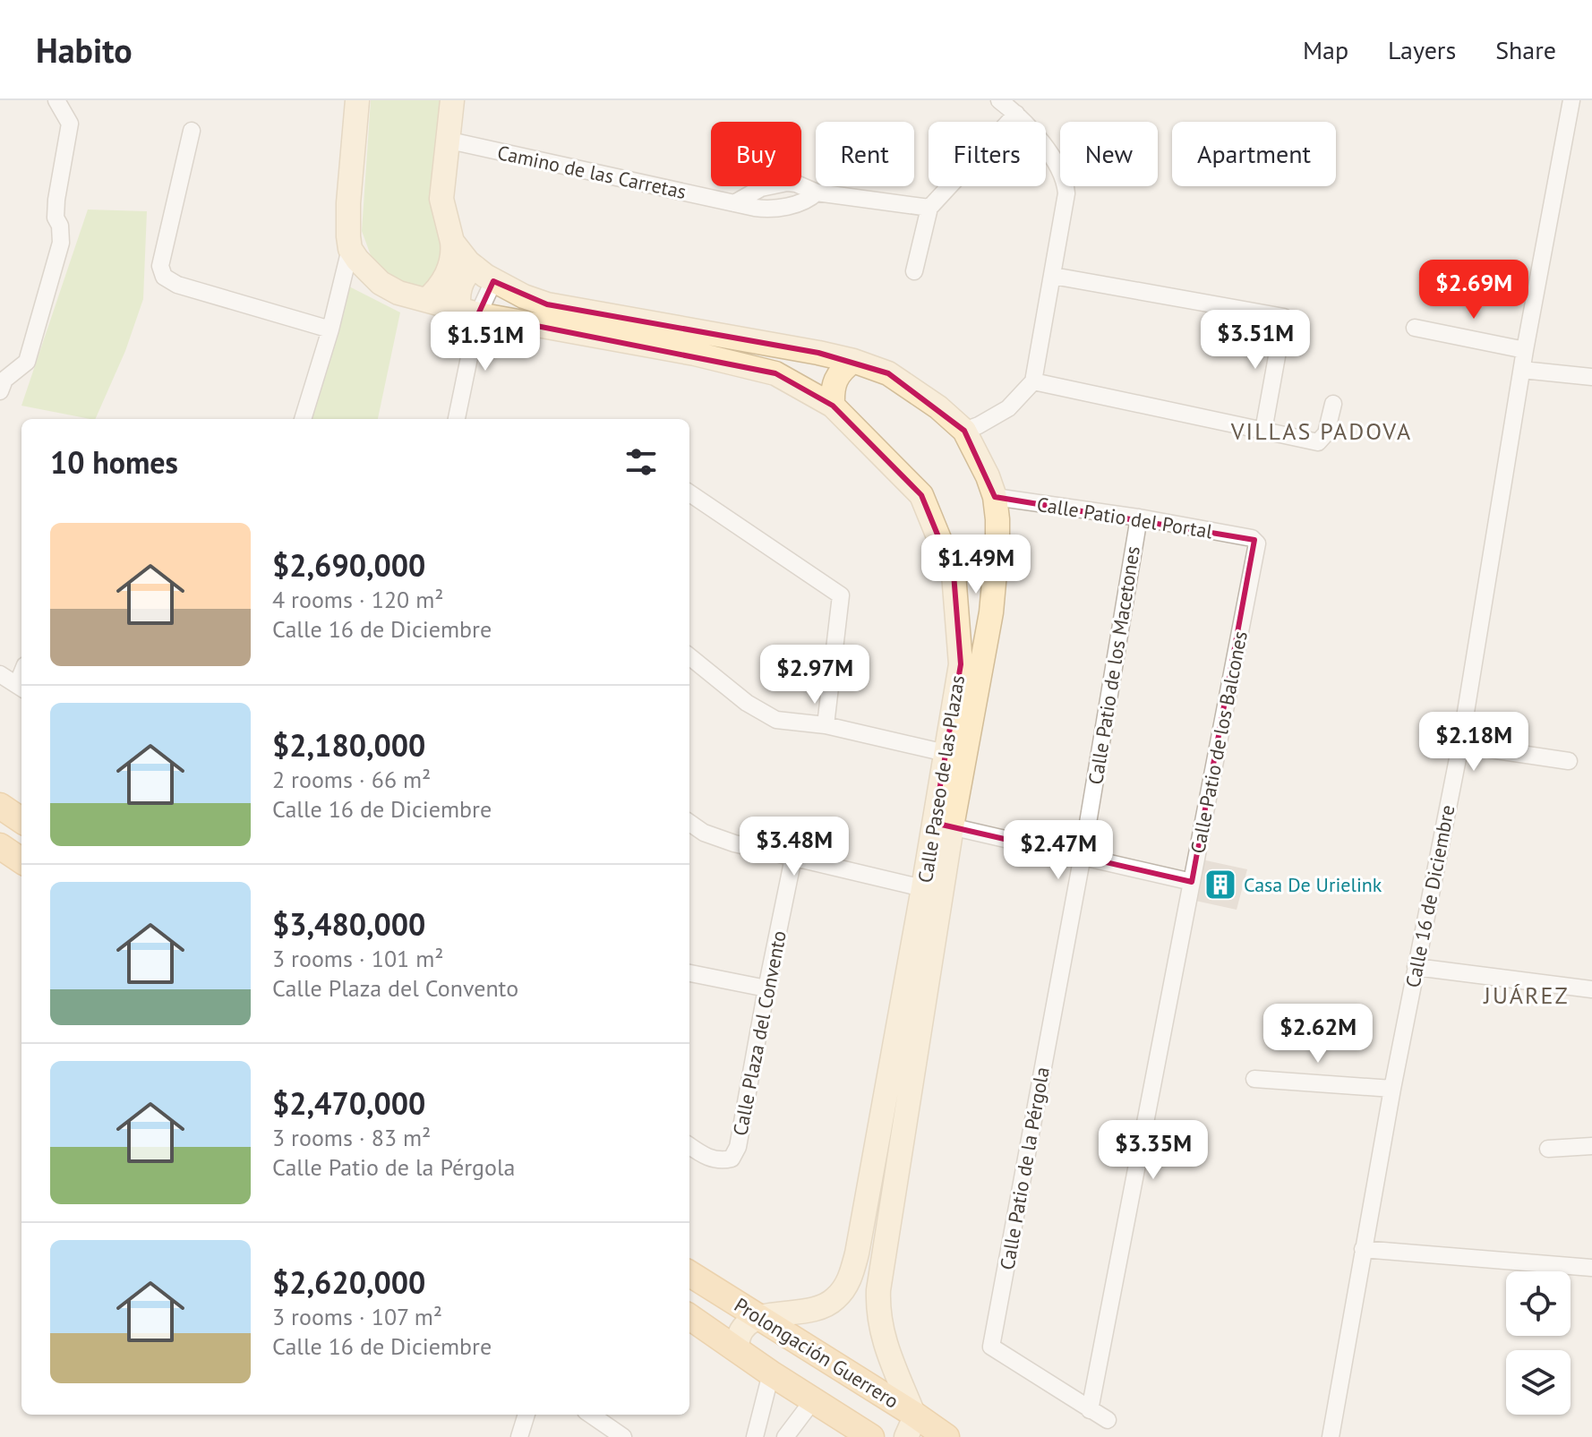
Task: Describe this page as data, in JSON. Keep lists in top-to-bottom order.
{
  "streets": {
    "main road": ["Prolongación Guerrero"],
    "street": [
      "Camino de las Carretas",
      "Calle Patio del Portal",
      "Calle Patio de los Macetones",
      "Calle Patio de los Balcones",
      "Calle Paseo de las Plazas",
      "Calle 16 de Diciembre",
      "Calle Plaza del Convento",
      "Calle Patio de la Pérgola"
    ]
  },
  "crossings": [
    ["Camino de las Carretas", "Calle Paseo de las Plazas"],
    ["Calle Patio del Portal", "Calle Patio de los Macetones"],
    ["Calle Patio del Portal", "Calle Patio de los Balcones"],
    ["Calle Patio del Portal", "Calle Paseo de las Plazas"],
    ["Calle Patio de los Macetones", "Calle Patio de la Pérgola"],
    ["Calle Patio de los Balcones", "Calle Patio de la Pérgola"],
    ["Calle Paseo de las Plazas", "Prolongación Guerrero"]
  ],
  "districts": ["VILLAS PADOVA", "JUÁREZ"],
  "places": {
    "building": ["Casa De Urielink"]
  },
  "page": {
    "header": "Habito",
    "nav": ["Map", "Layers", "Share"],
    "chip": [
      "Buy",
      "Rent",
      "Filters",
      "New",
      "Apartment"
    ],
    "price": [
      "$2.69M",
      "$3.51M",
      "$1.51M",
      "$1.49M",
      "$2.97M",
      "$2.18M",
      "$3.48M",
      "$2.47M",
      "$2.62M",
      "$3.35M"
    ],
    "heading": "10 homes",
    "list": [
      {
        "name": "$2,690,000",
        "note": "4 rooms · 120 m² · Calle 16 de Diciembre"
      },
      {
        "name": "$2,180,000",
        "note": "2 rooms · 66 m² · Calle 16 de Diciembre"
      },
      {
        "name": "$3,480,000",
        "note": "3 rooms · 101 m² · Calle Plaza del Convento"
      },
      {
        "name": "$2,470,000",
        "note": "3 rooms · 83 m² · Calle Patio de la Pérgola"
      },
      {
        "name": "$2,620,000",
        "note": "3 rooms · 107 m² · Calle 16 de Diciembre"
      }
    ]
  }
}
